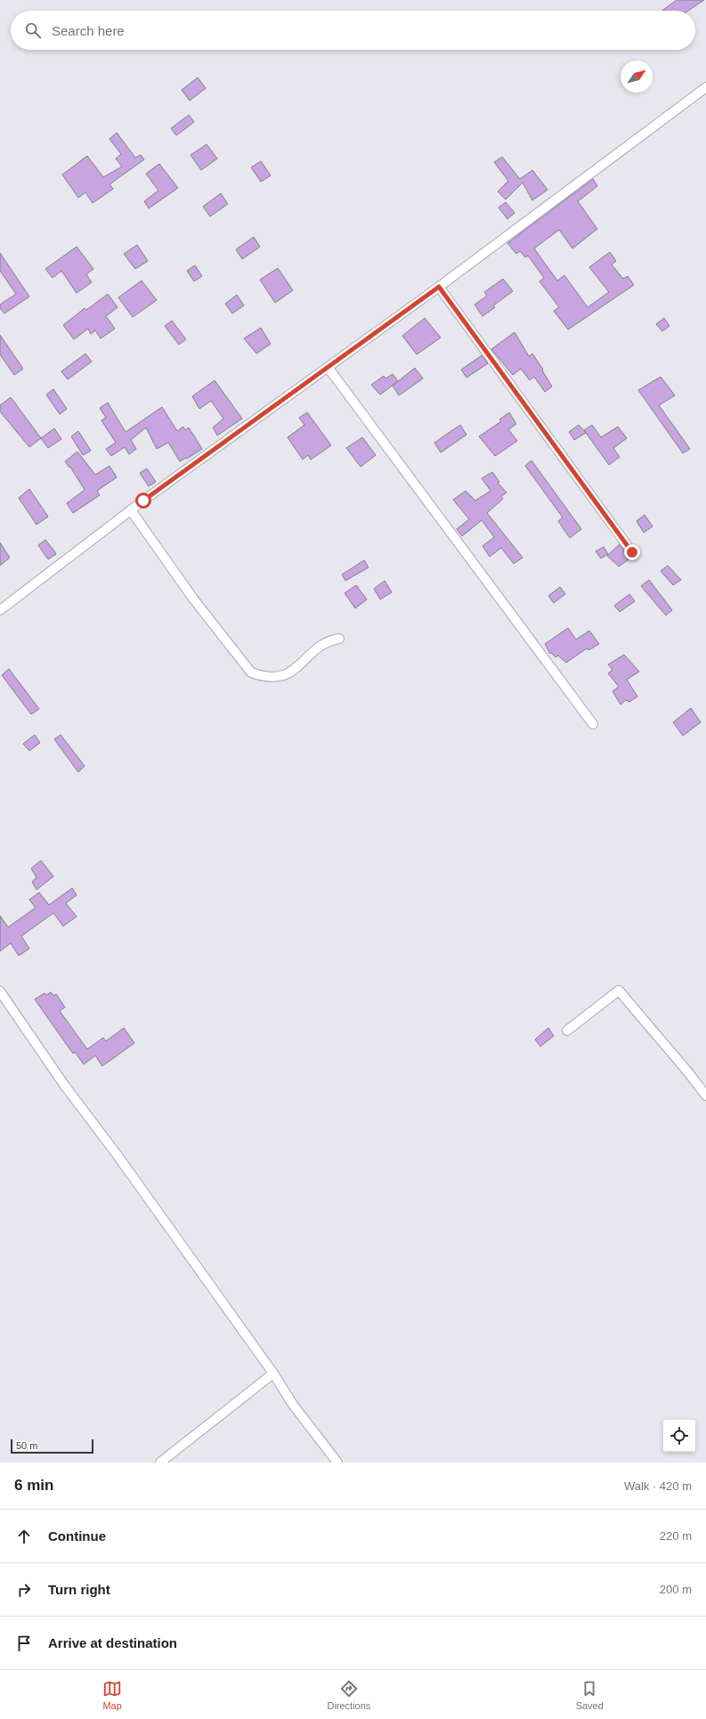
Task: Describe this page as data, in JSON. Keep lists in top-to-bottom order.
{
  "scale_bar": "50 m",
  "north": "top right",
  "page": {
    "search": "Search here",
    "scale": "50 m",
    "heading": ["6 min", "Walk · 420 m"],
    "list": [
      ["Continue", "220 m"],
      ["Turn right", "200 m"],
      "Arrive at destination"
    ],
    "nav": ["Map", "Directions", "Saved"]
  }
}
